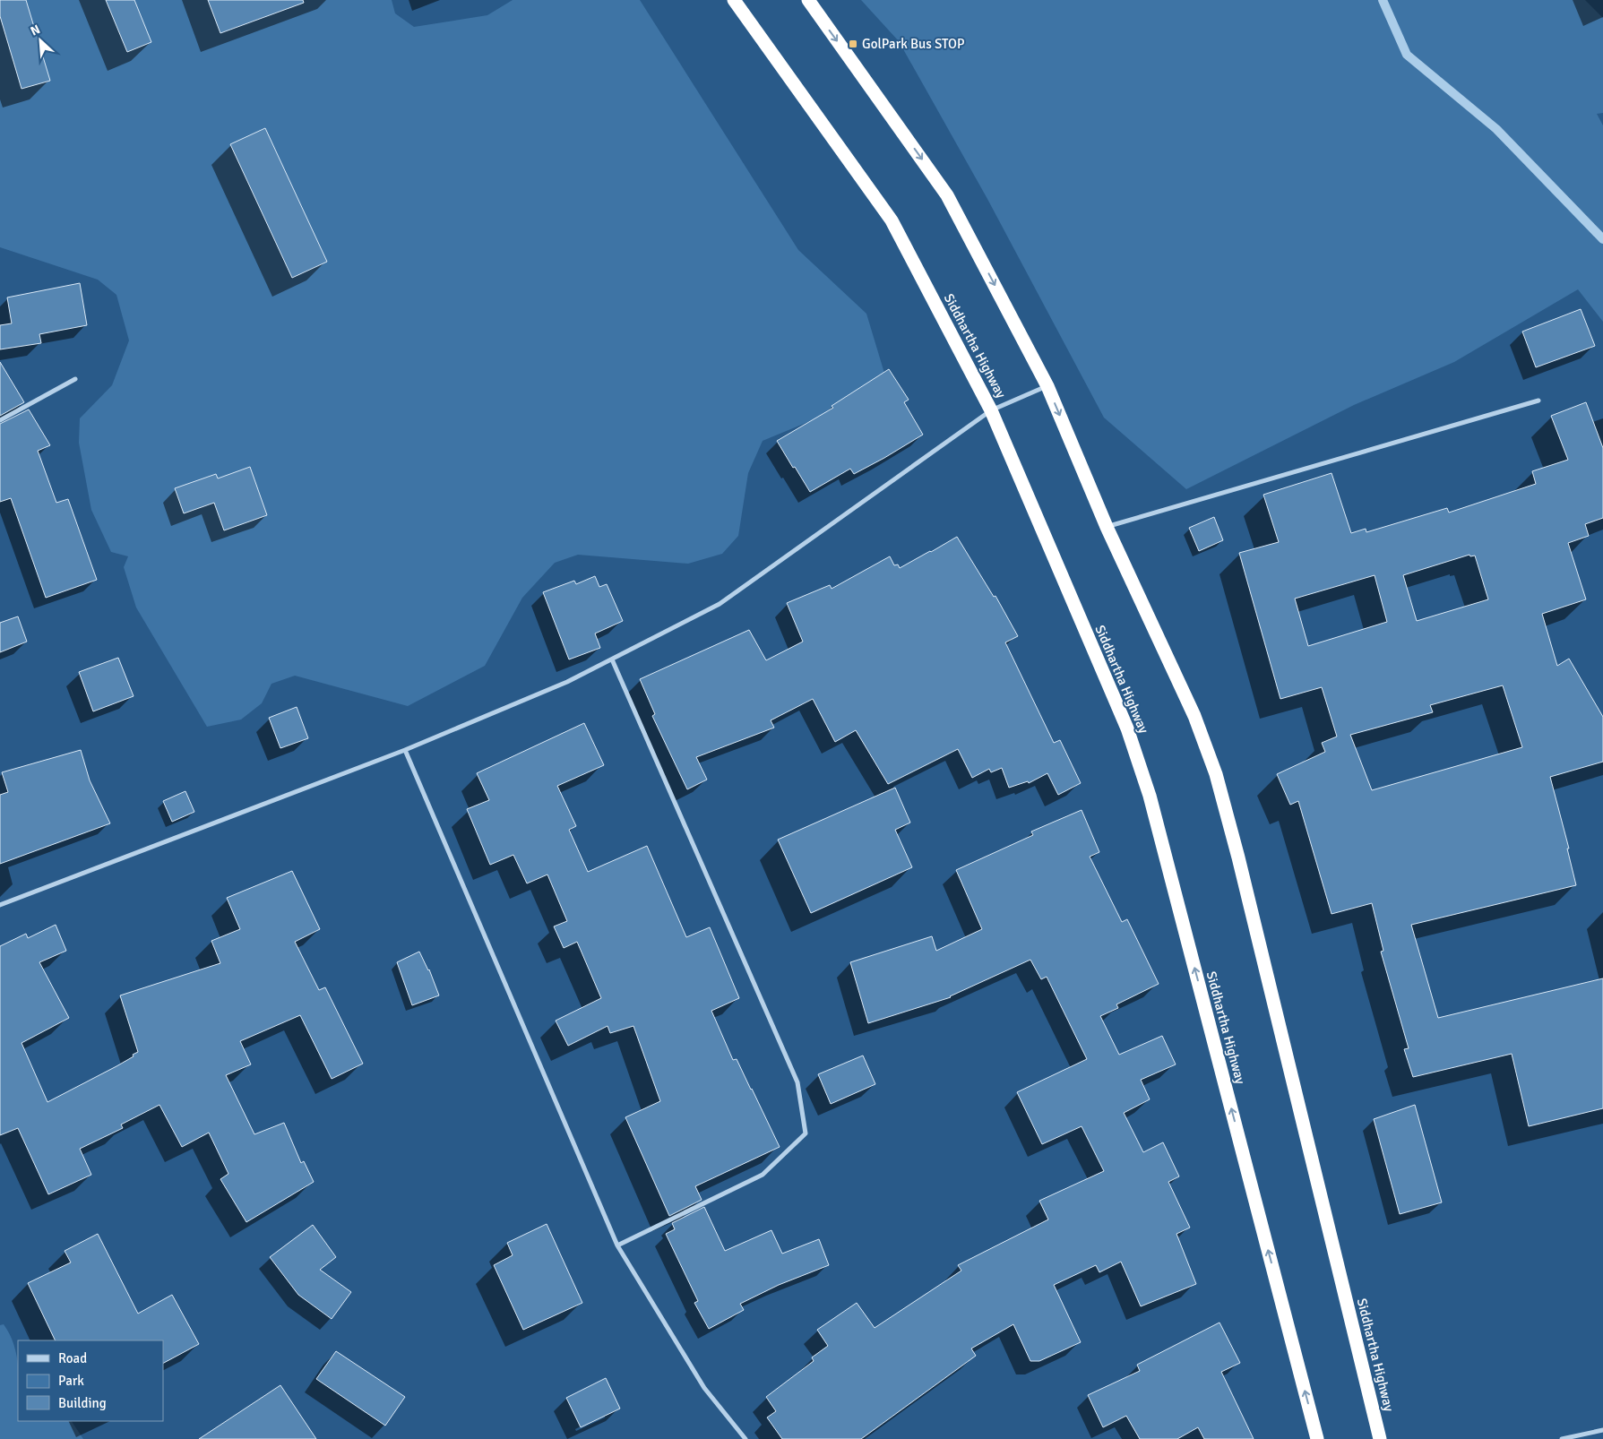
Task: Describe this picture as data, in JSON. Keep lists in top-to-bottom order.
{
  "streets": {
    "highway": ["Siddhartha Highway"]
  },
  "places": {
    "transit": ["GolPark Bus STOP"]
  },
  "legend": ["Road", "Park", "Building"],
  "north": "top left"
}
